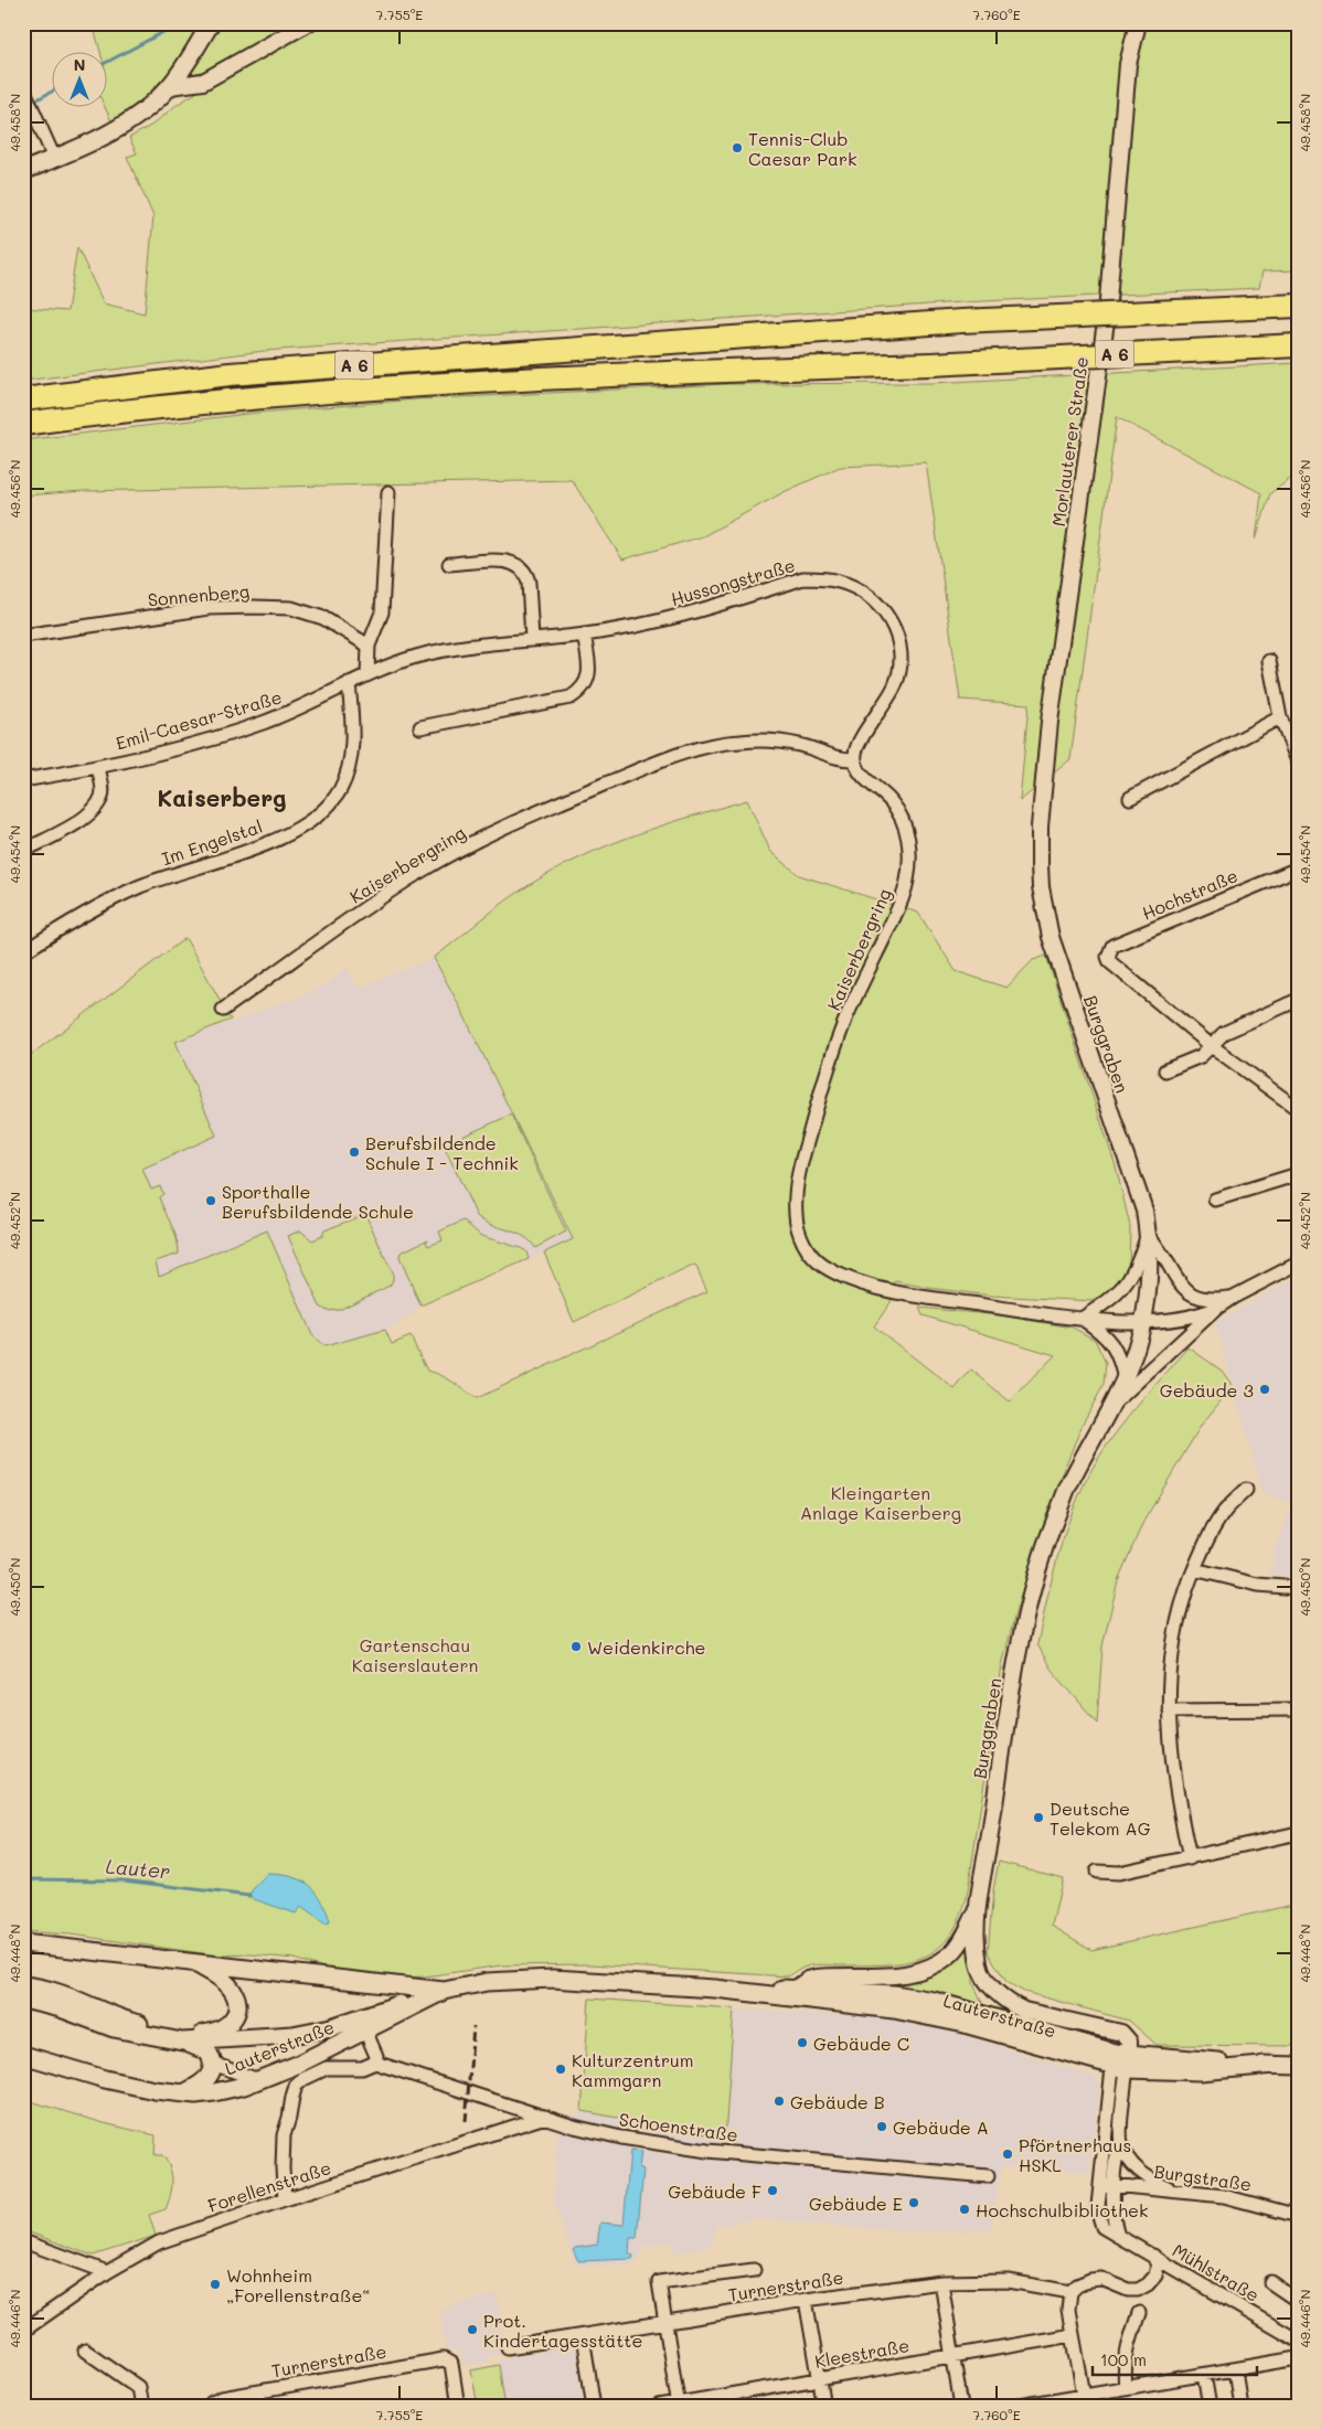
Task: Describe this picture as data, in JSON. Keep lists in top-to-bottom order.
{
  "streets": {
    "highway": ["A 6"],
    "main road": ["Lauterstraße"],
    "street": [
      "Morlauterer Straße",
      "Hussongstraße",
      "Sonnenberg",
      "Emil-Caesar-Straße",
      "Im Engelstal",
      "Kaiserbergring",
      "Hochstraße",
      "Burggraben",
      "Schoenstraße",
      "Burgstraße",
      "Forellenstraße",
      "Mühlstraße",
      "Turnerstraße",
      "Kleestraße"
    ]
  },
  "crossings": [
    ["Morlauterer Straße", "Burggraben"],
    ["Hussongstraße", "Emil-Caesar-Straße"],
    ["Hussongstraße", "Kaiserbergring"],
    ["Emil-Caesar-Straße", "Im Engelstal"],
    ["Kaiserbergring", "Burggraben"],
    ["Burggraben", "Lauterstraße"],
    ["Burggraben", "Mühlstraße"],
    ["Lauterstraße", "Mühlstraße"],
    ["Schoenstraße", "Forellenstraße"],
    ["Burgstraße", "Mühlstraße"]
  ],
  "districts": ["Kaiserberg"],
  "water": ["Lauter"],
  "parks": ["Kleingarten Anlage Kaiserberg", "Gartenschau Kaiserslautern"],
  "places": [
    "Tennis-Club Caesar Park",
    "Berufsbildende Schule I - Technik",
    "Sporthalle Berufsbildende Schule",
    "Gebäude 3",
    "Weidenkirche",
    "Deutsche Telekom AG",
    "Gebäude C",
    "Kulturzentrum Kammgarn",
    "Gebäude B",
    "Gebäude A",
    "Pförtnerhaus HSKL",
    "Gebäude F",
    "Gebäude E",
    "Hochschulbibliothek",
    "Wohnheim „Forellenstraße“",
    "Prot. Kindertagesstätte"
  ],
  "scale_bar": "100 m",
  "north": "top",
  "coordinates": [
    "7.755°E",
    "7.760°E",
    "49.458°N",
    "49.456°N",
    "49.454°N",
    "49.452°N",
    "49.450°N",
    "49.448°N",
    "49.446°N"
  ]
}
